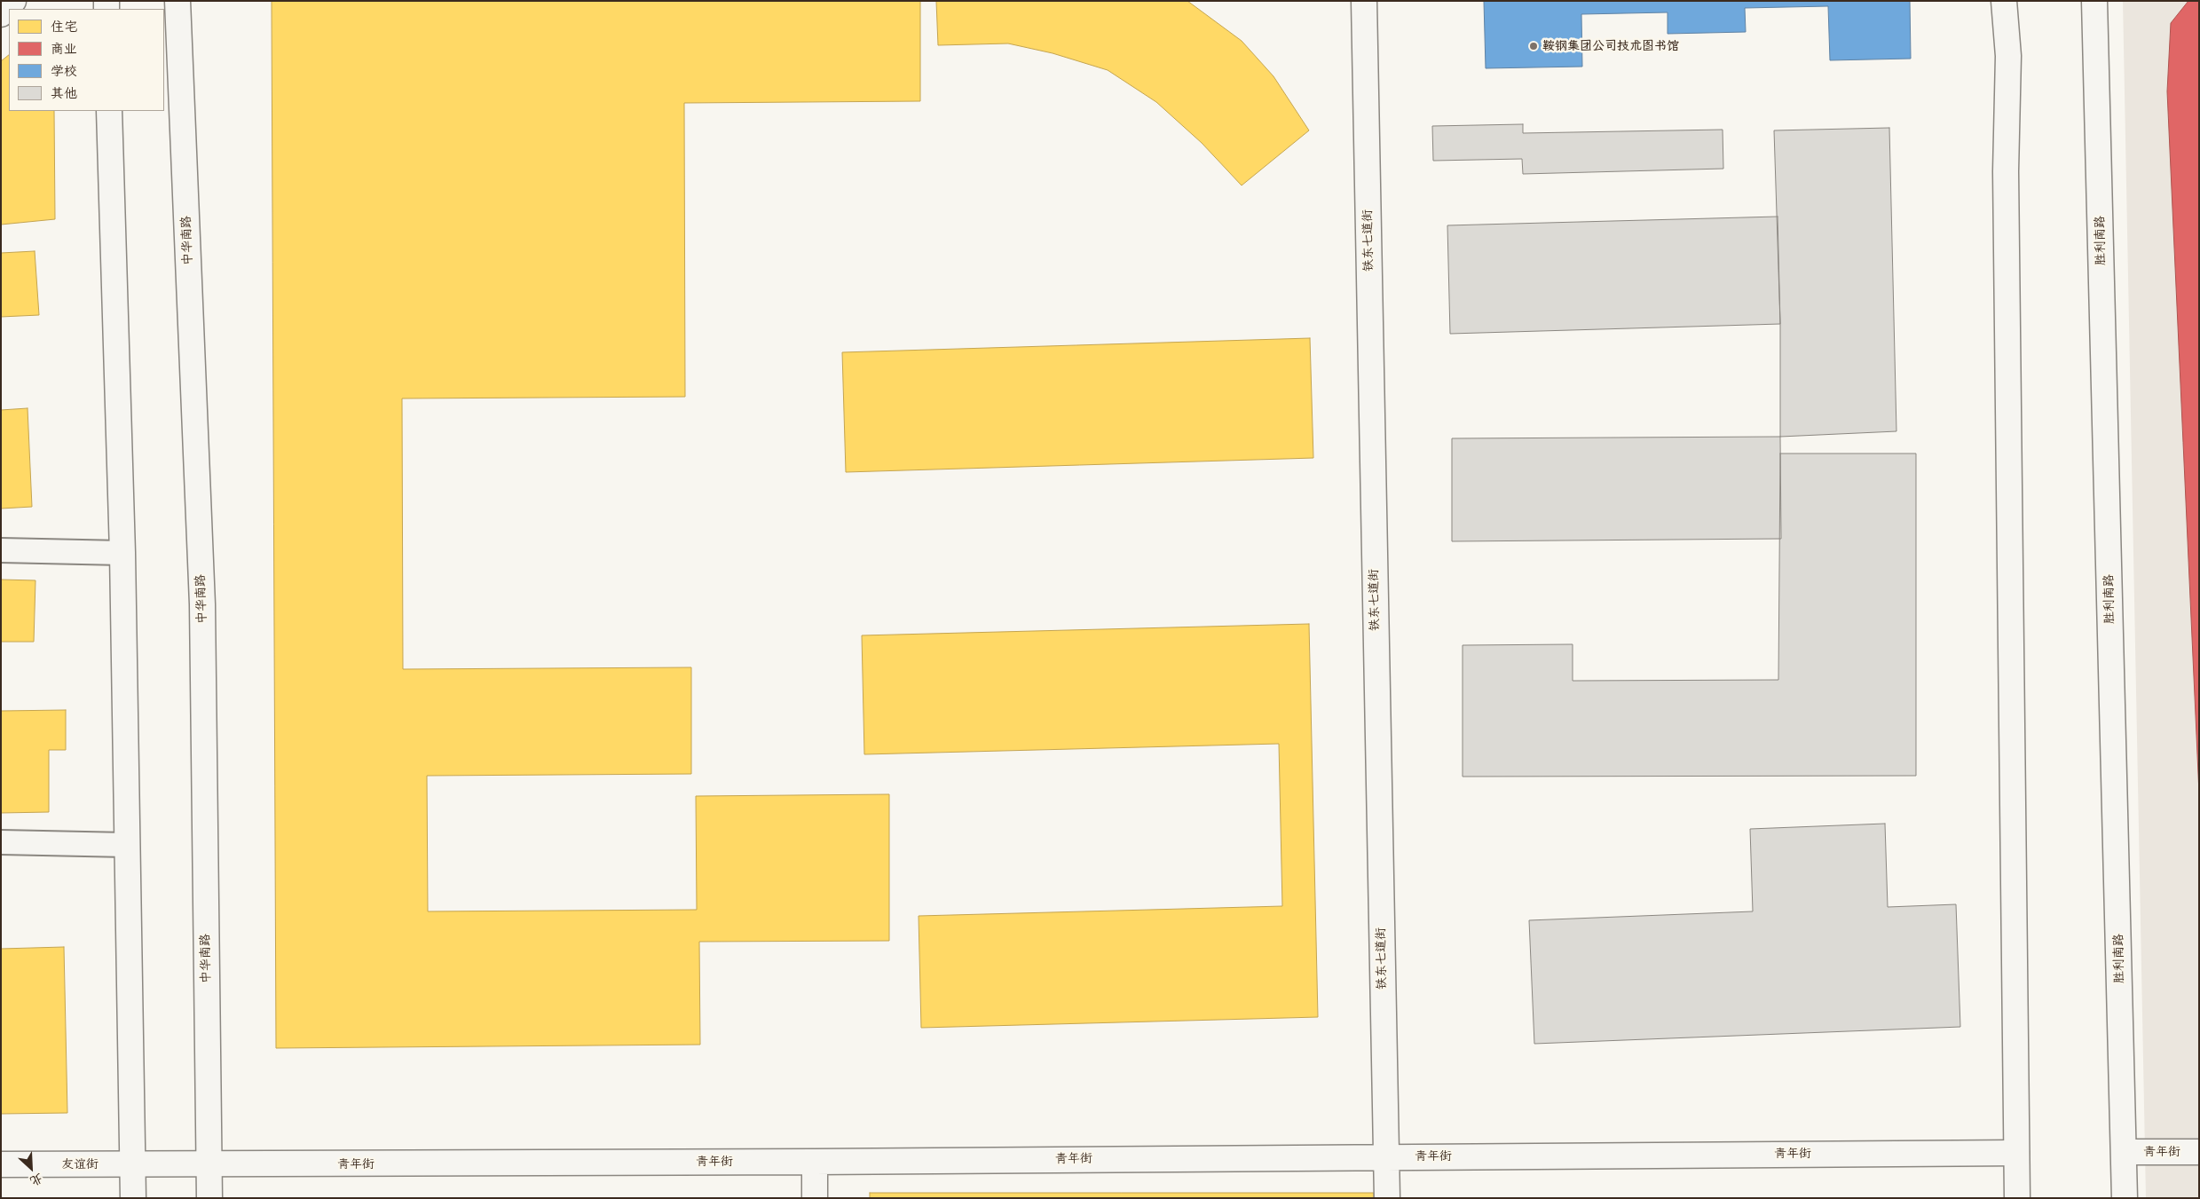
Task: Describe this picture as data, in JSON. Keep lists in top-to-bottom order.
{
  "streets": {
    "main road": [
      "中华南路",
      "铁东七道街",
      "胜利南路",
      "青年街",
      "友谊街"
    ]
  },
  "crossings": [
    ["中华南路", "青年街"],
    ["铁东七道街", "青年街"],
    ["胜利南路", "青年街"],
    ["青年街", "友谊街"]
  ],
  "places": ["鞍钢集团公司技术图书馆"],
  "legend": [
    "住宅",
    "商业",
    "学校",
    "其他"
  ],
  "north": "bottom right"
}
